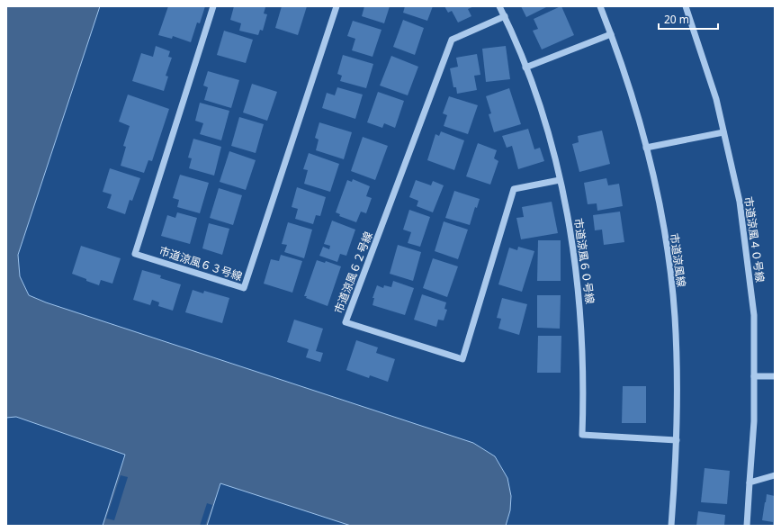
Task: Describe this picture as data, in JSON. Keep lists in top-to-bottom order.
{
  "streets": {
    "street": [
      "市道涼風４０号線",
      "市道涼風線",
      "市道涼風６０号線",
      "市道涼風６３号線",
      "市道涼風６２号線"
    ]
  },
  "crossings": [
    ["市道涼風線", "市道涼風６０号線"],
    ["市道涼風６０号線", "市道涼風６２号線"]
  ],
  "scale_bar": "20 m"
}
